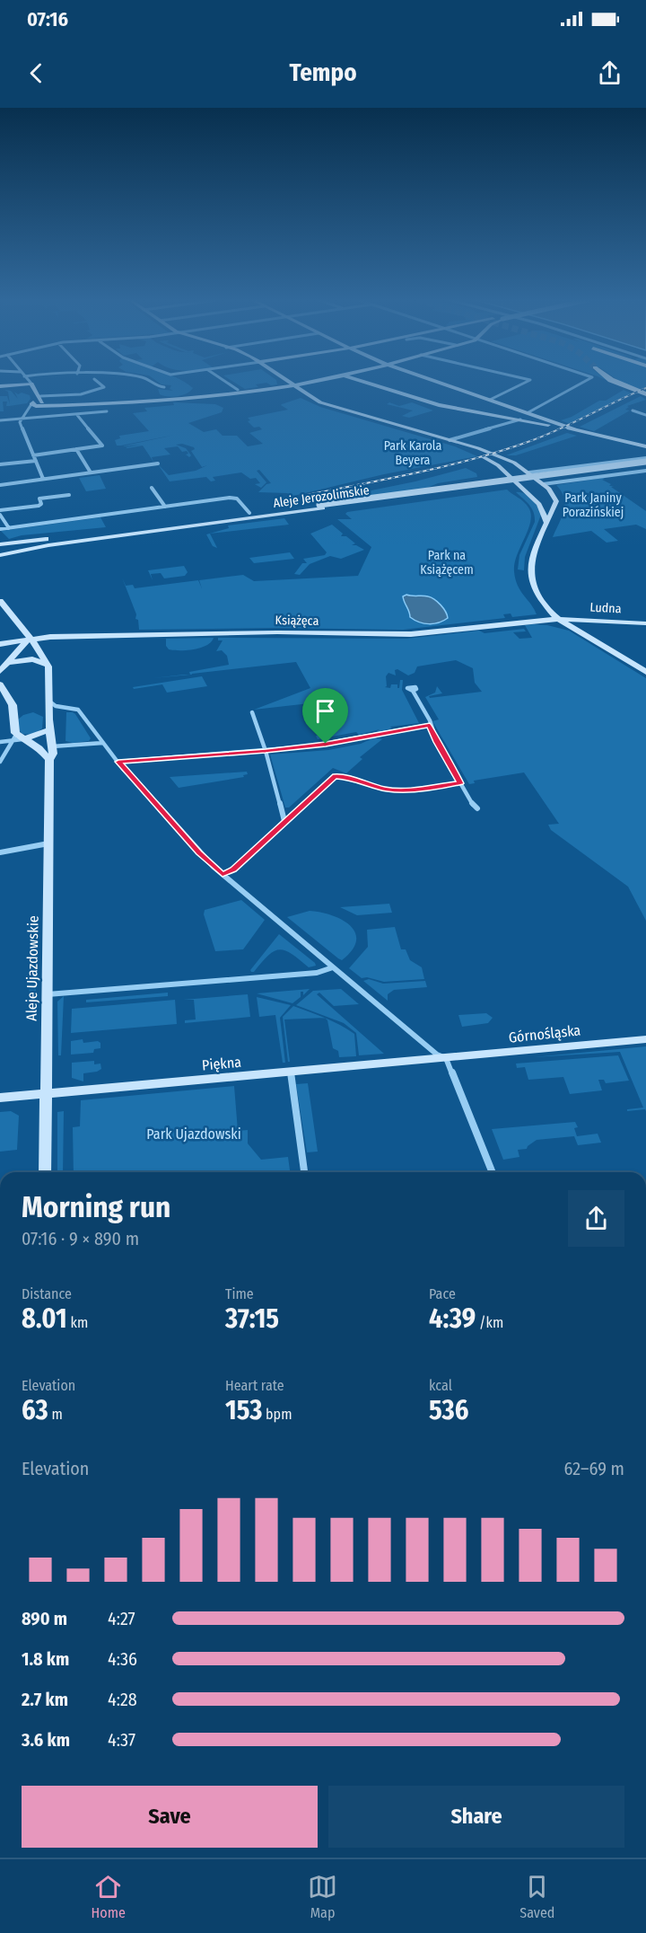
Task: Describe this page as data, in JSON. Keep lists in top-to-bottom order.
{
  "streets": {
    "street": [
      "Aleje Jerozolimskie",
      "Ludna",
      "Książęca",
      "Aleje Ujazdowskie",
      "Górnośląska",
      "Piękna"
    ]
  },
  "crossings": [
    ["Ludna", "Książęca"],
    ["Aleje Ujazdowskie", "Piękna"],
    ["Górnośląska", "Piękna"]
  ],
  "parks": [
    "Park Karola Beyera",
    "Park Janiny Porazińskiej",
    "Park na Książęcem",
    "Park Ujazdowski"
  ],
  "page": {
    "status": "07:16",
    "header": "Tempo",
    "heading": ["Morning run", "07:16 · 9 × 890 m"],
    "stats": [
      ["Distance", "8.01 km"],
      ["Time", "37:15"],
      ["Pace", "4:39 /km"],
      ["Elevation", "63 m"],
      ["Heart rate", "153 bpm"],
      ["kcal", "536"]
    ],
    "chart": ["Elevation", "62–69 m"],
    "list": [
      {
        "name": "890 m",
        "note": "4:27"
      },
      {
        "name": "1.8 km",
        "note": "4:36"
      },
      {
        "name": "2.7 km",
        "note": "4:28"
      },
      {
        "name": "3.6 km",
        "note": "4:37"
      }
    ],
    "buttons": ["Save", "Share"],
    "tabs": ["Home", "Map", "Saved"]
  }
}
